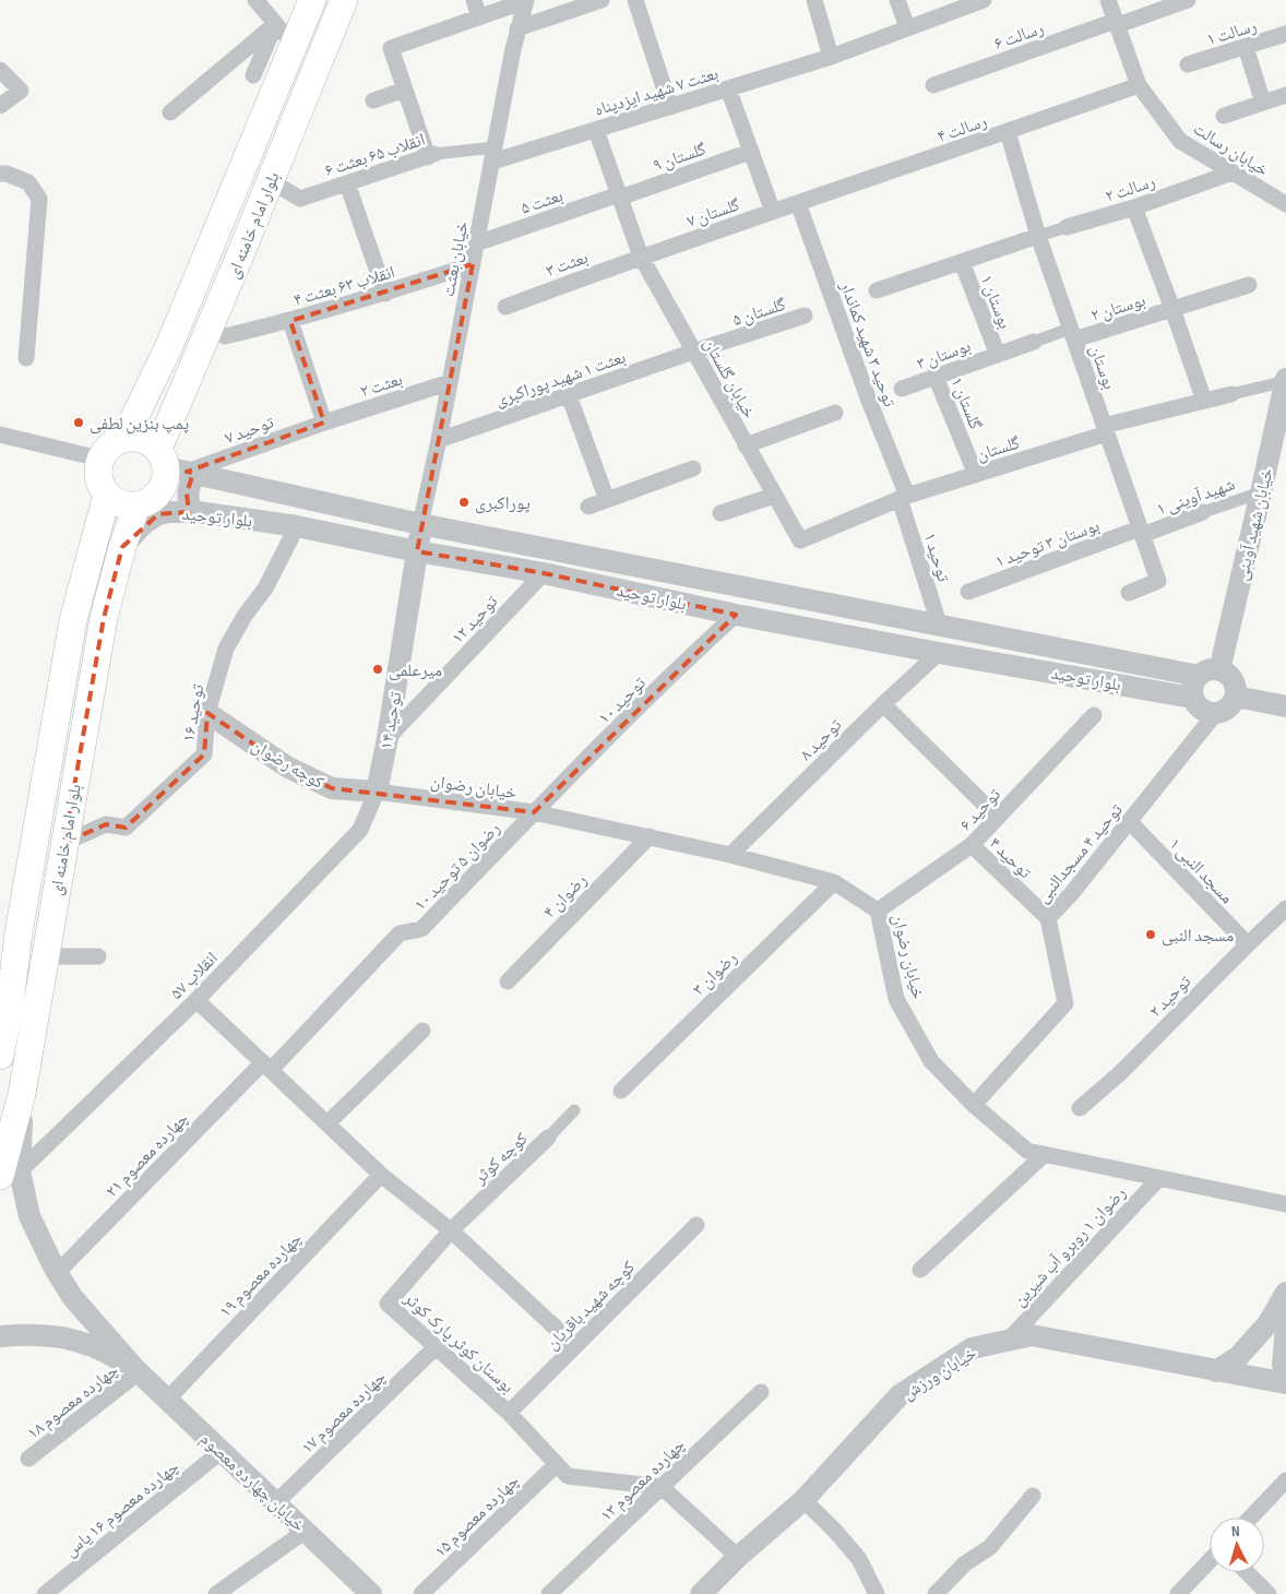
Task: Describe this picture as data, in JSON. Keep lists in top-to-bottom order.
{
  "streets": {
    "main road": ["بلوار امام خامنه ای"],
    "street": [
      "رسالت ۱",
      "رسالت ۶",
      "بعثت ۷ شهید ایزدپناه",
      "رسالت ۴",
      "خیابان رسالت",
      "انقلاب ۶۵ بعثت ۶",
      "گلستان ۹",
      "رسالت ۲",
      "بعثت ۵",
      "گلستان ۷",
      "خیابان بعثت",
      "بعثت ۳",
      "انقلاب ۶۳ بعثت ۴",
      "بوستان ۱",
      "بوستان ۲",
      "گلستان ۵",
      "توحید ۳ شهید کماندار",
      "بوستان ۳",
      "بوستان",
      "بعثت ۱ شهید پوراکبری",
      "خیابان گلستان",
      "بعثت ۲",
      "گلستان ۱",
      "توحید ۷",
      "گلستان",
      "شهید آوینی ۱",
      "بلوار توحید",
      "خیابان شهید آوینی",
      "بوستان ۳ توحید ۱",
      "توحید ۱",
      "توحید ۱۲",
      "توحید ۱۰",
      "توحید ۱۶",
      "توحید ۱۴",
      "توحید ۸",
      "کوچه رضوان",
      "خیابان رضوان",
      "توحید ۶",
      "توحید ۴ مسجدالنبی",
      "توحید ۴",
      "رضوان ۵ توحید ۱۰",
      "مسجد النبی ۱",
      "رضوان ۴",
      "رضوان ۳",
      "انقلاب ۵۷",
      "توحید ۲",
      "چهارده معصوم ۲۱",
      "کوچه کوثر",
      "رضوان ۱ روبرو آب شیرین",
      "چهارده معصوم ۱۹",
      "کوچه شهید باقریان",
      "بوستان کوثر پارک کوثر",
      "خیابان ورزش",
      "چهارده معصوم ۱۸",
      "چهارده معصوم ۱۷",
      "چهارده معصوم ۱۳",
      "خیابان چهارده معصوم",
      "چهارده معصوم ۱۶ یاس",
      "چهارده معصوم ۱۵"
    ]
  },
  "crossings": [
    ["رسالت ۶", "خیابان رسالت"],
    ["بعثت ۷ شهید ایزدپناه", "انقلاب ۶۵ بعثت ۶"],
    ["بعثت ۷ شهید ایزدپناه", "خیابان بعثت"],
    ["بعثت ۷ شهید ایزدپناه", "خیابان گلستان"],
    ["رسالت ۴", "خیابان رسالت"],
    ["رسالت ۴", "گلستان ۷"],
    ["رسالت ۴", "توحید ۳ شهید کماندار"],
    ["رسالت ۴", "بوستان"],
    ["خیابان رسالت", "رسالت ۲"],
    ["انقلاب ۶۵ بعثت ۶", "بلوار امام خامنه ای"],
    ["انقلاب ۶۵ بعثت ۶", "خیابان بعثت"],
    ["گلستان ۹", "بعثت ۵"],
    ["گلستان ۹", "خیابان گلستان"],
    ["رسالت ۲", "بوستان ۱"],
    ["رسالت ۲", "بوستان"],
    ["بعثت ۵", "خیابان بعثت"],
    ["بعثت ۵", "خیابان گلستان"],
    ["گلستان ۷", "بعثت ۳"],
    ["گلستان ۷", "توحید ۳ شهید کماندار"],
    ["گلستان ۷", "خیابان گلستان"],
    ["بلوار امام خامنه ای", "توحید ۷"],
    ["بلوار امام خامنه ای", "بلوار توحید"],
    ["بلوار امام خامنه ای", "توحید ۱۶"],
    ["بلوار امام خامنه ای", "انقلاب ۵۷"],
    ["خیابان بعثت", "انقلاب ۶۳ بعثت ۴"],
    ["خیابان بعثت", "بعثت ۱ شهید پوراکبری"],
    ["خیابان بعثت", "بعثت ۲"],
    ["خیابان بعثت", "بلوار توحید"],
    ["خیابان بعثت", "توحید ۱۴"],
    ["بعثت ۳", "خیابان گلستان"],
    ["بوستان ۱", "بوستان ۳"],
    ["بوستان ۱", "بوستان"],
    ["بوستان ۲", "بوستان"],
    ["گلستان ۵", "بعثت ۱ شهید پوراکبری"],
    ["گلستان ۵", "خیابان گلستان"],
    ["توحید ۳ شهید کماندار", "خیابان گلستان"],
    ["توحید ۳ شهید کماندار", "گلستان"],
    ["توحید ۳ شهید کماندار", "توحید ۱"],
    ["بوستان ۳", "گلستان ۱"],
    ["بوستان", "گلستان"],
    ["بوستان", "شهید آوینی ۱"],
    ["بوستان", "بوستان ۳ توحید ۱"],
    ["بعثت ۱ شهید پوراکبری", "خیابان گلستان"],
    ["خیابان گلستان", "گلستان"],
    ["خیابان گلستان", "توحید ۱"],
    ["بعثت ۲", "توحید ۷"],
    ["گلستان ۱", "گلستان"],
    ["توحید ۷", "بلوار توحید"],
    ["گلستان", "توحید ۱"],
    ["شهید آوینی ۱", "خیابان شهید آوینی"],
    ["شهید آوینی ۱", "بوستان ۳ توحید ۱"],
    ["بلوار توحید", "خیابان شهید آوینی"],
    ["بلوار توحید", "توحید ۱"],
    ["بلوار توحید", "توحید ۱۲"],
    ["بلوار توحید", "توحید ۱۰"],
    ["بلوار توحید", "توحید ۱۶"],
    ["بلوار توحید", "توحید ۱۴"],
    ["بلوار توحید", "توحید ۸"],
    ["بلوار توحید", "توحید ۴ مسجدالنبی"],
    ["خیابان شهید آوینی", "توحید ۴ مسجدالنبی"],
    ["توحید ۱۲", "توحید ۱۴"],
    ["توحید ۱۰", "خیابان رضوان"],
    ["توحید ۱۰", "رضوان ۵ توحید ۱۰"],
    ["توحید ۱۶", "کوچه رضوان"],
    ["توحید ۱۴", "کوچه رضوان"],
    ["توحید ۱۴", "خیابان رضوان"],
    ["توحید ۱۴", "انقلاب ۵۷"],
    ["توحید ۸", "خیابان رضوان"],
    ["کوچه رضوان", "خیابان رضوان"],
    ["کوچه رضوان", "انقلاب ۵۷"],
    ["خیابان رضوان", "توحید ۶"],
    ["خیابان رضوان", "توحید ۴ مسجدالنبی"],
    ["خیابان رضوان", "رضوان ۵ توحید ۱۰"],
    ["خیابان رضوان", "رضوان ۴"],
    ["خیابان رضوان", "رضوان ۳"],
    ["خیابان رضوان", "انقلاب ۵۷"],
    ["خیابان رضوان", "رضوان ۱ روبرو آب شیرین"],
    ["توحید ۶", "توحید ۴"],
    ["توحید ۴ مسجدالنبی", "توحید ۴"],
    ["توحید ۴ مسجدالنبی", "مسجد النبی ۱"],
    ["رضوان ۵ توحید ۱۰", "چهارده معصوم ۲۱"],
    ["مسجد النبی ۱", "توحید ۲"],
    ["کوچه کوثر", "بوستان کوثر پارک کوثر"],
    ["رضوان ۱ روبرو آب شیرین", "خیابان ورزش"],
    ["چهارده معصوم ۱۹", "خیابان چهارده معصوم"],
    ["کوچه شهید باقریان", "بوستان کوثر پارک کوثر"],
    ["بوستان کوثر پارک کوثر", "چهارده معصوم ۱۷"],
    ["بوستان کوثر پارک کوثر", "چهارده معصوم ۱۳"],
    ["بوستان کوثر پارک کوثر", "چهارده معصوم ۱۵"],
    ["چهارده معصوم ۱۸", "خیابان چهارده معصوم"],
    ["چهارده معصوم ۱۷", "خیابان چهارده معصوم"],
    ["خیابان چهارده معصوم", "چهارده معصوم ۱۶ یاس"]
  ],
  "places": [
    "پمپ بنزین لطفی",
    "پوراکبری",
    "میرعلمی",
    "مسجد النبی"
  ],
  "north": "top"
}
